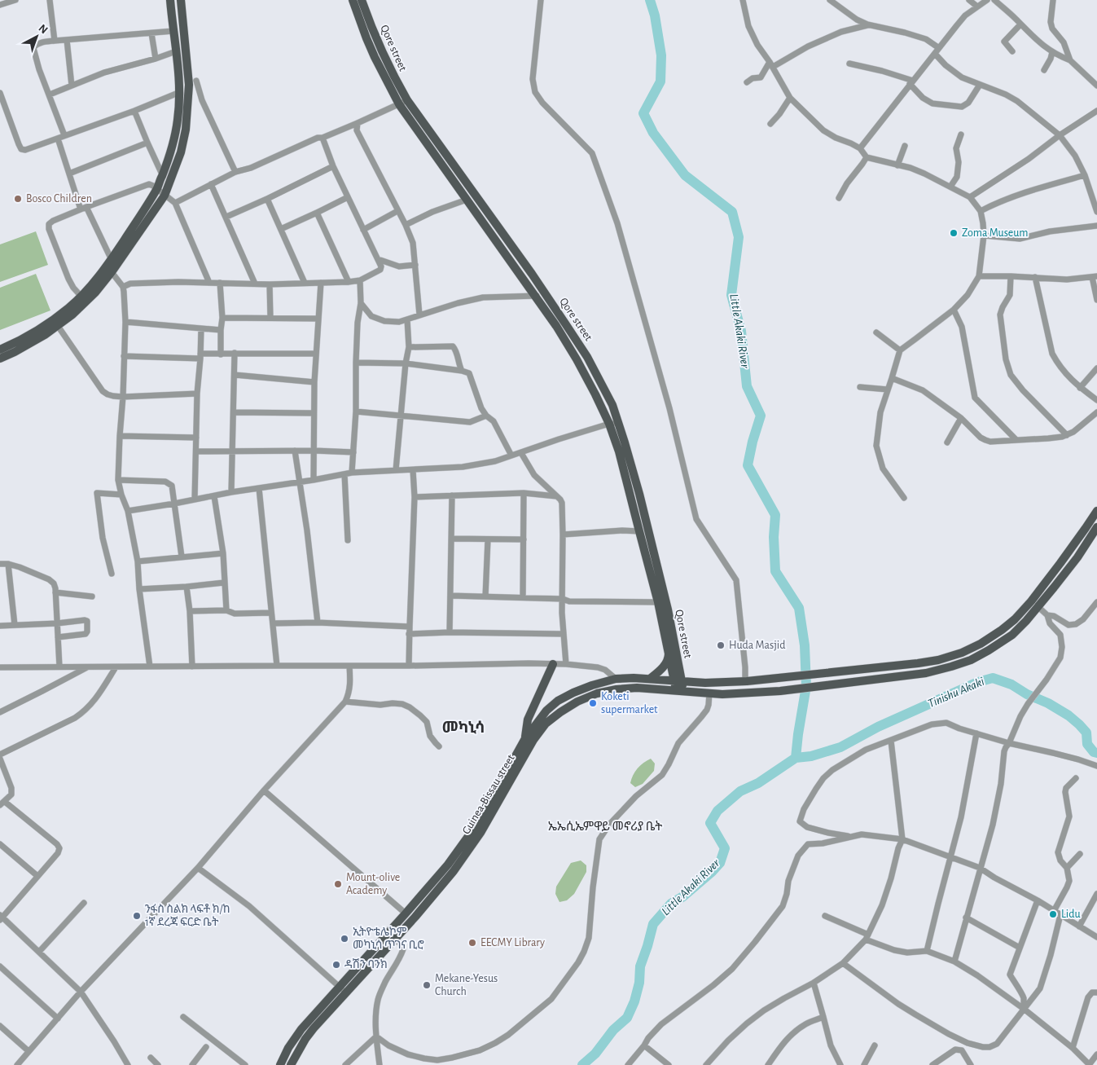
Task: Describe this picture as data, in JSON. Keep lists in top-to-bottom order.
{
  "streets": {
    "main road": ["Qore street", "Guinea-Bissau street"]
  },
  "crossings": [
    ["Qore street", "Guinea-Bissau street"]
  ],
  "districts": ["መካኒሳ", "ኤኤሲኤምዋይ መኖሪያ ቤት"],
  "water": ["Little Akaki River", "Tinishu Akaki"],
  "places": [
    "Bosco Children",
    "Zoma Museum",
    "Huda Masjid",
    "Koketi supermarket",
    "Mount-olive Academy",
    "Lidu",
    "ንፋስ ስልክ ላፍቶ ክ/ከ 1ኛ ደረጃ ፍርድ ቤት",
    "ኢትዮቴሌኮም መካኒሳ ጥገና ቢሮ",
    "EECMY Library",
    "ዳሽን ባንክ",
    "Mekane-Yesus Church"
  ],
  "north": "top right"
}
